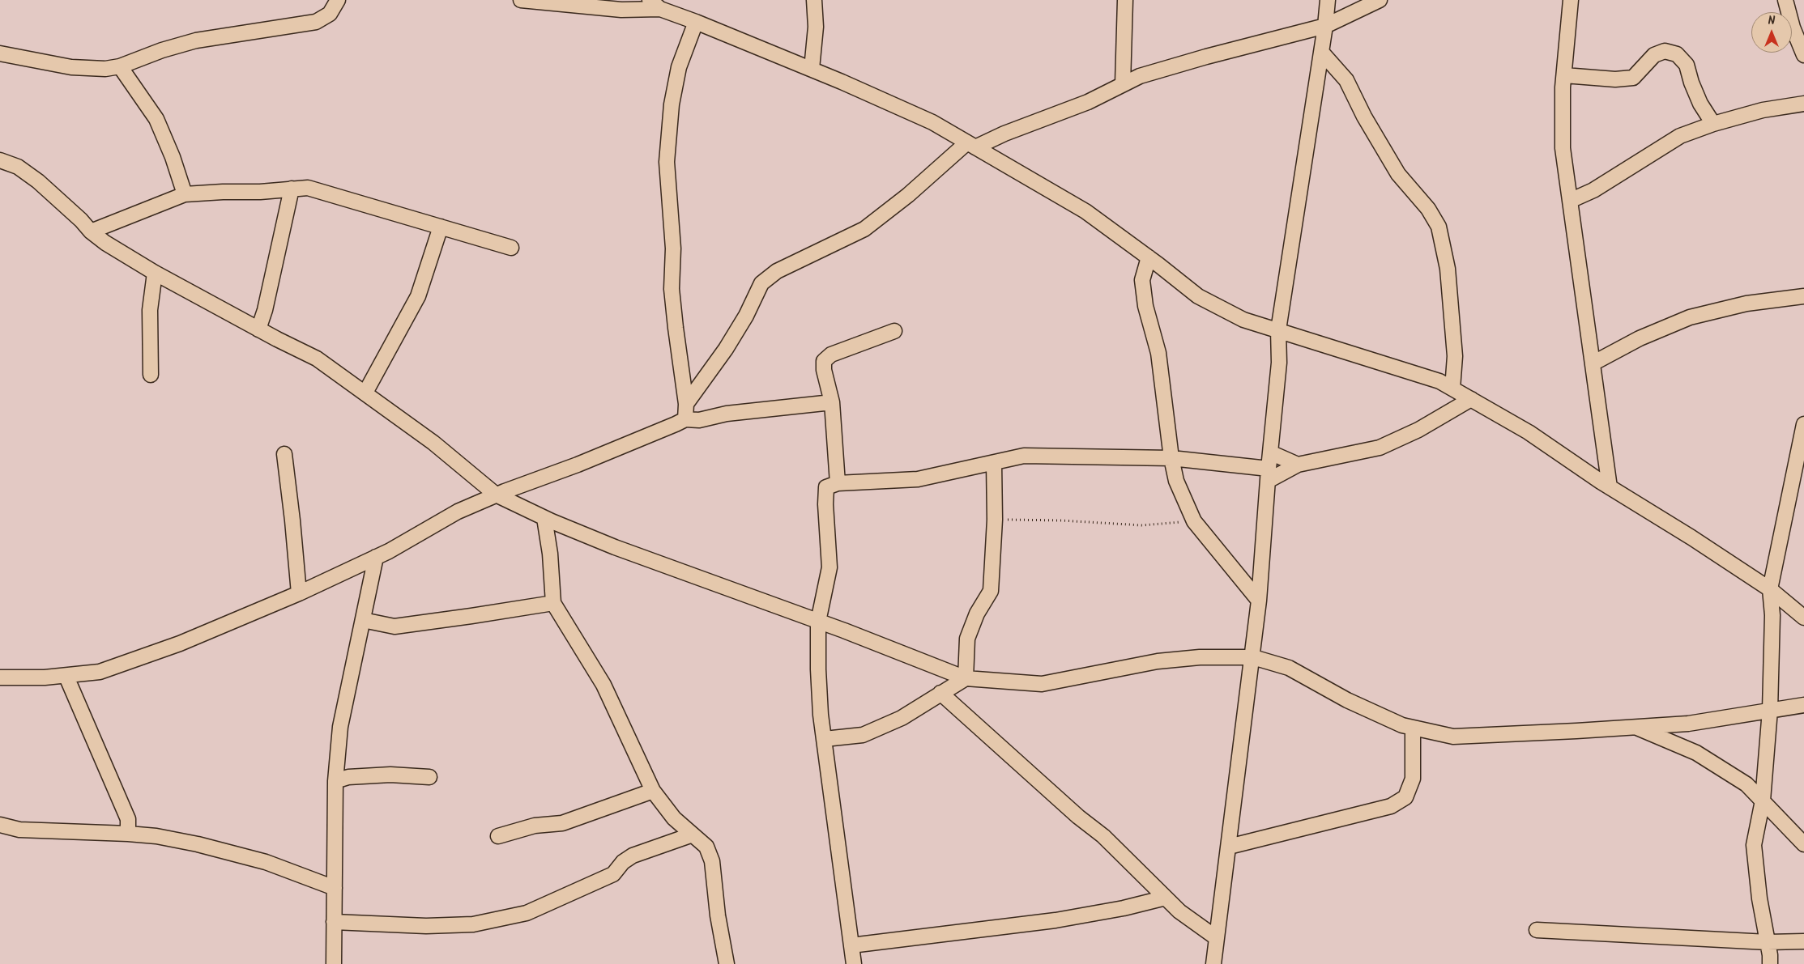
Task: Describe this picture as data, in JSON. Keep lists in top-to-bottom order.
{
  "north": "top"
}
